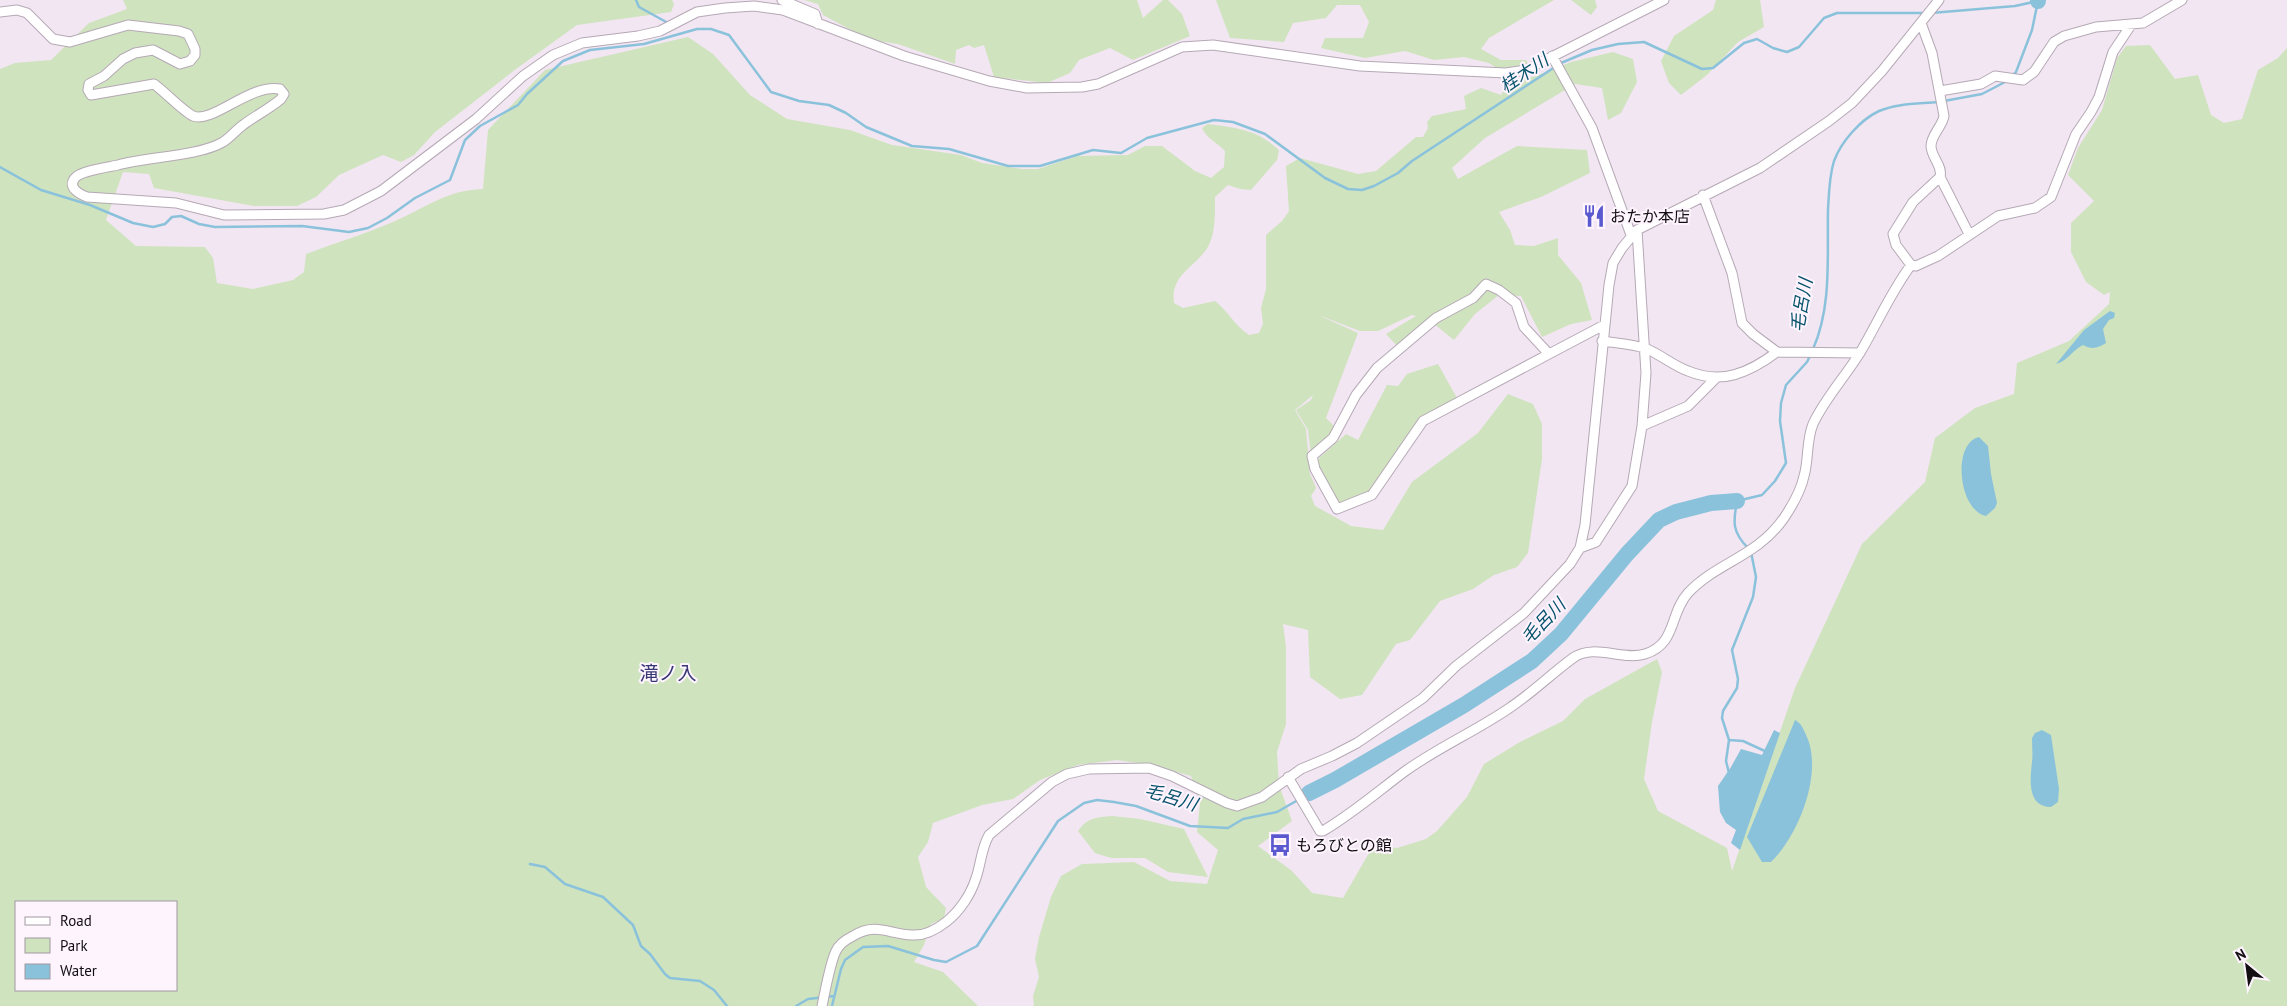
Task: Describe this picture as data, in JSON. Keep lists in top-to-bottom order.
{
  "districts": ["滝ノ入"],
  "water": ["桂木川", "毛呂川"],
  "places": {
    "restaurant": ["おたか本店"],
    "bus stop": ["もろびとの館"]
  },
  "legend": ["Road", "Park", "Water"],
  "north": "top left"
}
